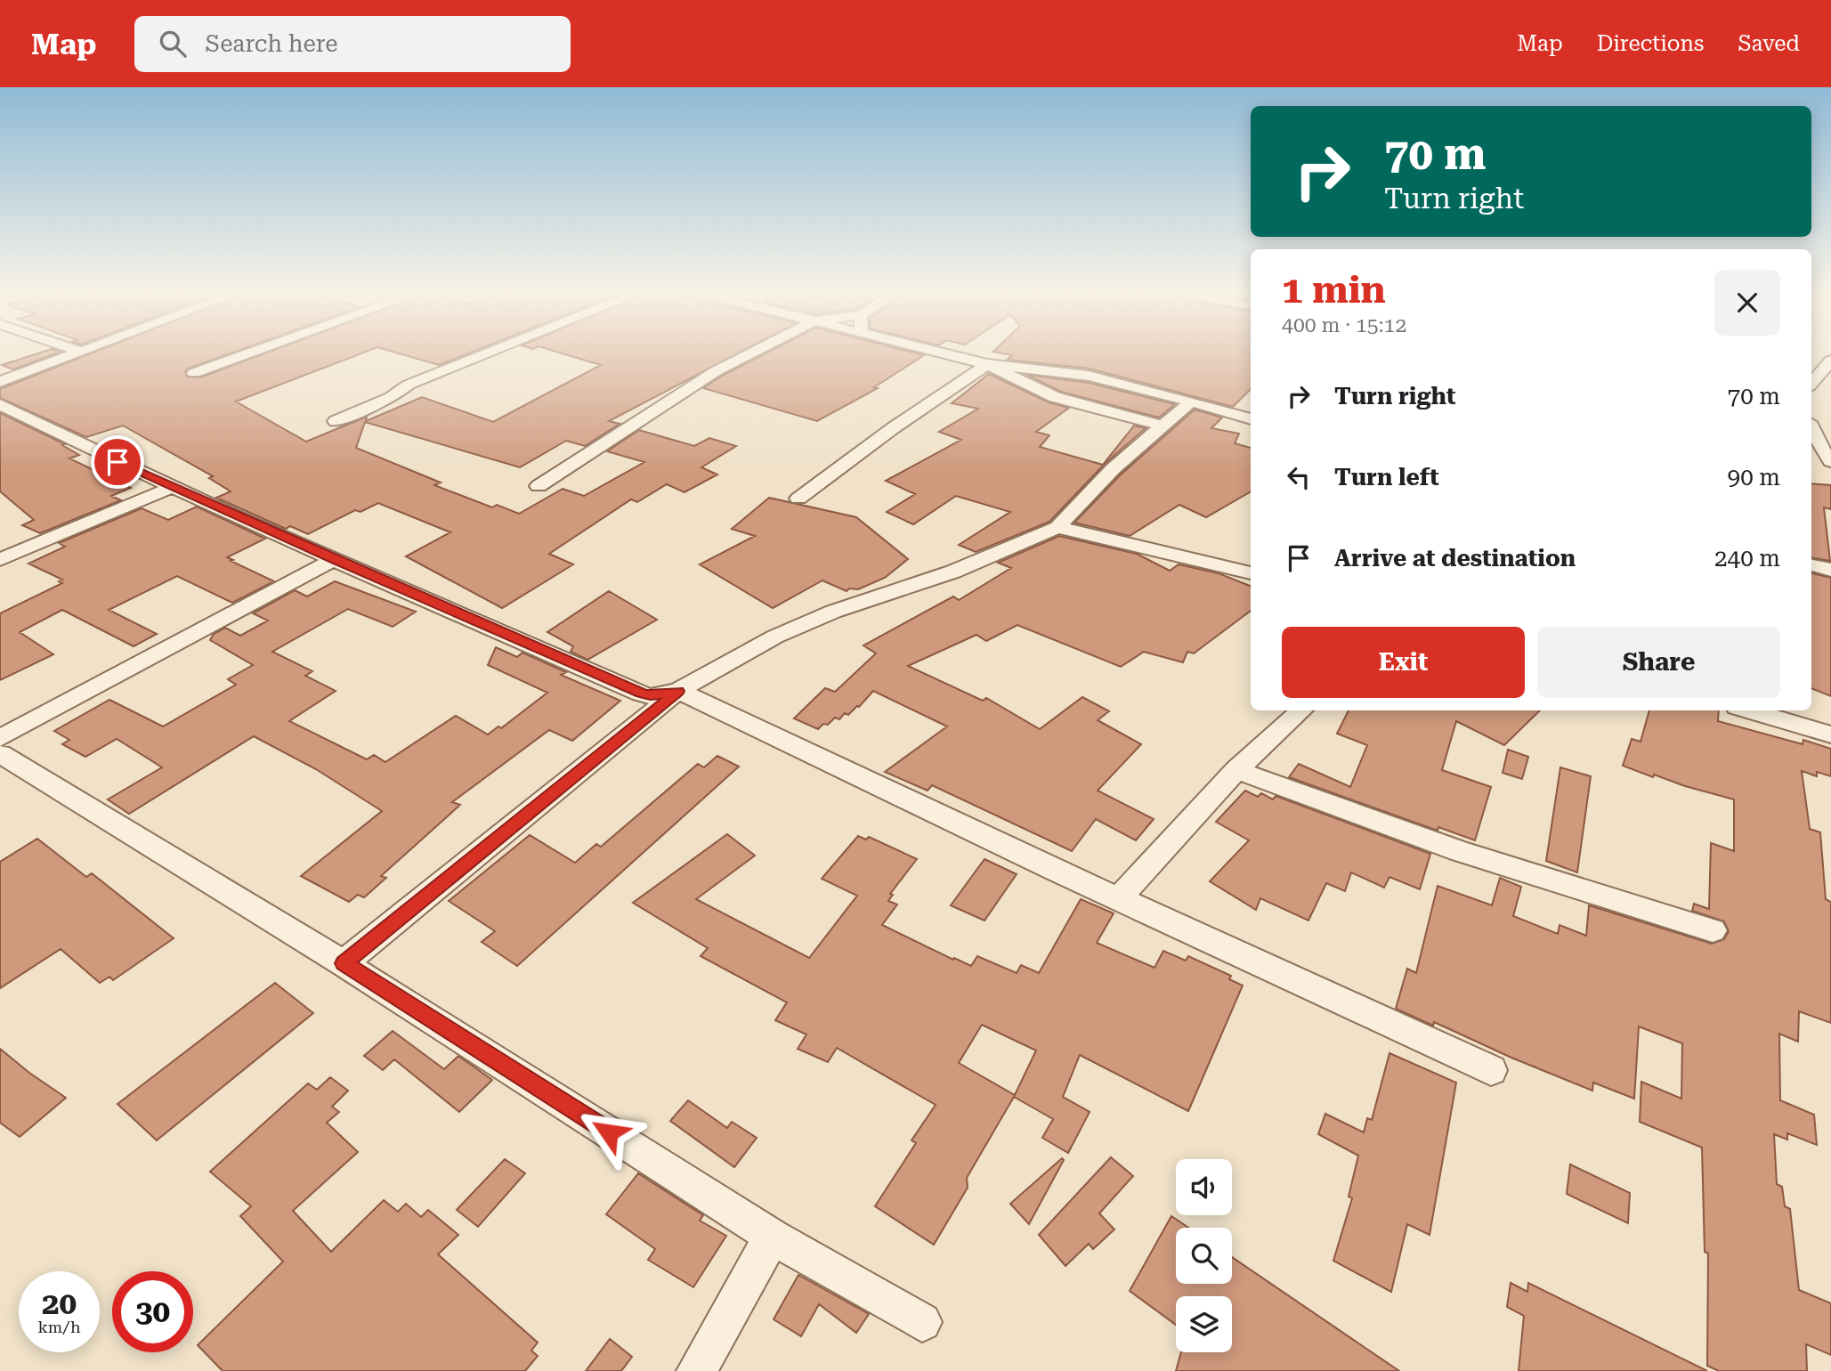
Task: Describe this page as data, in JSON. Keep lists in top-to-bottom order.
{
  "page": {
    "header": "Map",
    "search": "Search here",
    "nav": ["Map", "Directions", "Saved"],
    "turn": ["70 m", "Turn right"],
    "heading": ["1 min", "400 m · 15:12"],
    "list": [
      {
        "name": "Turn right",
        "value": "70 m"
      },
      {
        "name": "Turn left",
        "value": "90 m"
      },
      {
        "name": "Arrive at destination",
        "value": "240 m"
      }
    ],
    "buttons": ["Exit", "Share"],
    "speed": "20 km/h",
    "limit": "30"
  }
}
